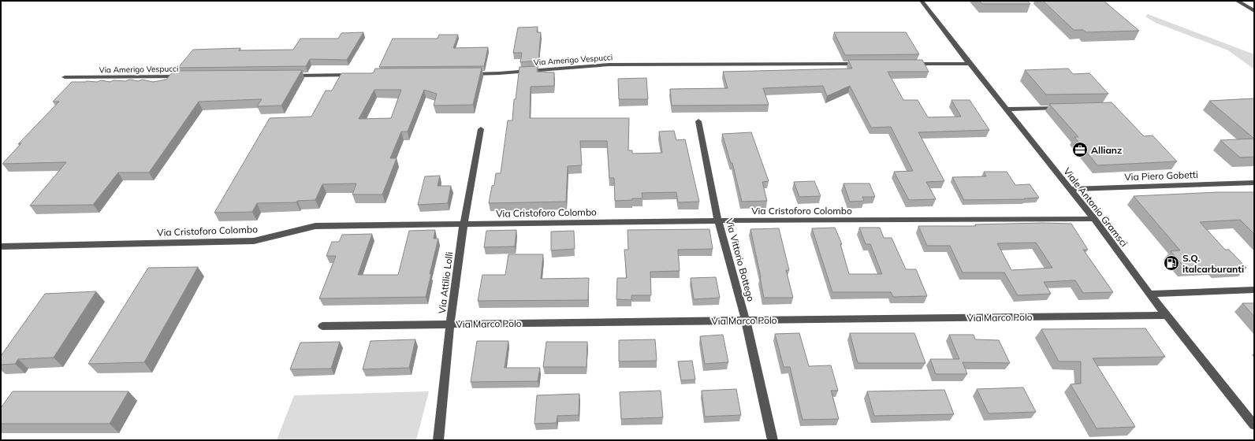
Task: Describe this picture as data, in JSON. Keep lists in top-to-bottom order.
{
  "streets": {
    "street": [
      "Via Amerigo Vespucci",
      "Via Piero Gobetti",
      "Viale Antonio Gramsci",
      "Via Cristoforo Colombo",
      "Via Vittorio Bottego",
      "Via Attilio Lolli",
      "Via Marco Polo"
    ]
  },
  "crossings": [
    ["Via Piero Gobetti", "Viale Antonio Gramsci"],
    ["Viale Antonio Gramsci", "Via Cristoforo Colombo"],
    ["Viale Antonio Gramsci", "Via Marco Polo"],
    ["Via Cristoforo Colombo", "Via Vittorio Bottego"],
    ["Via Cristoforo Colombo", "Via Attilio Lolli"],
    ["Via Vittorio Bottego", "Via Marco Polo"],
    ["Via Attilio Lolli", "Via Marco Polo"]
  ],
  "places": {
    "office": ["Allianz"],
    "fuel station": ["S.Q. italcarburanti"]
  }
}
